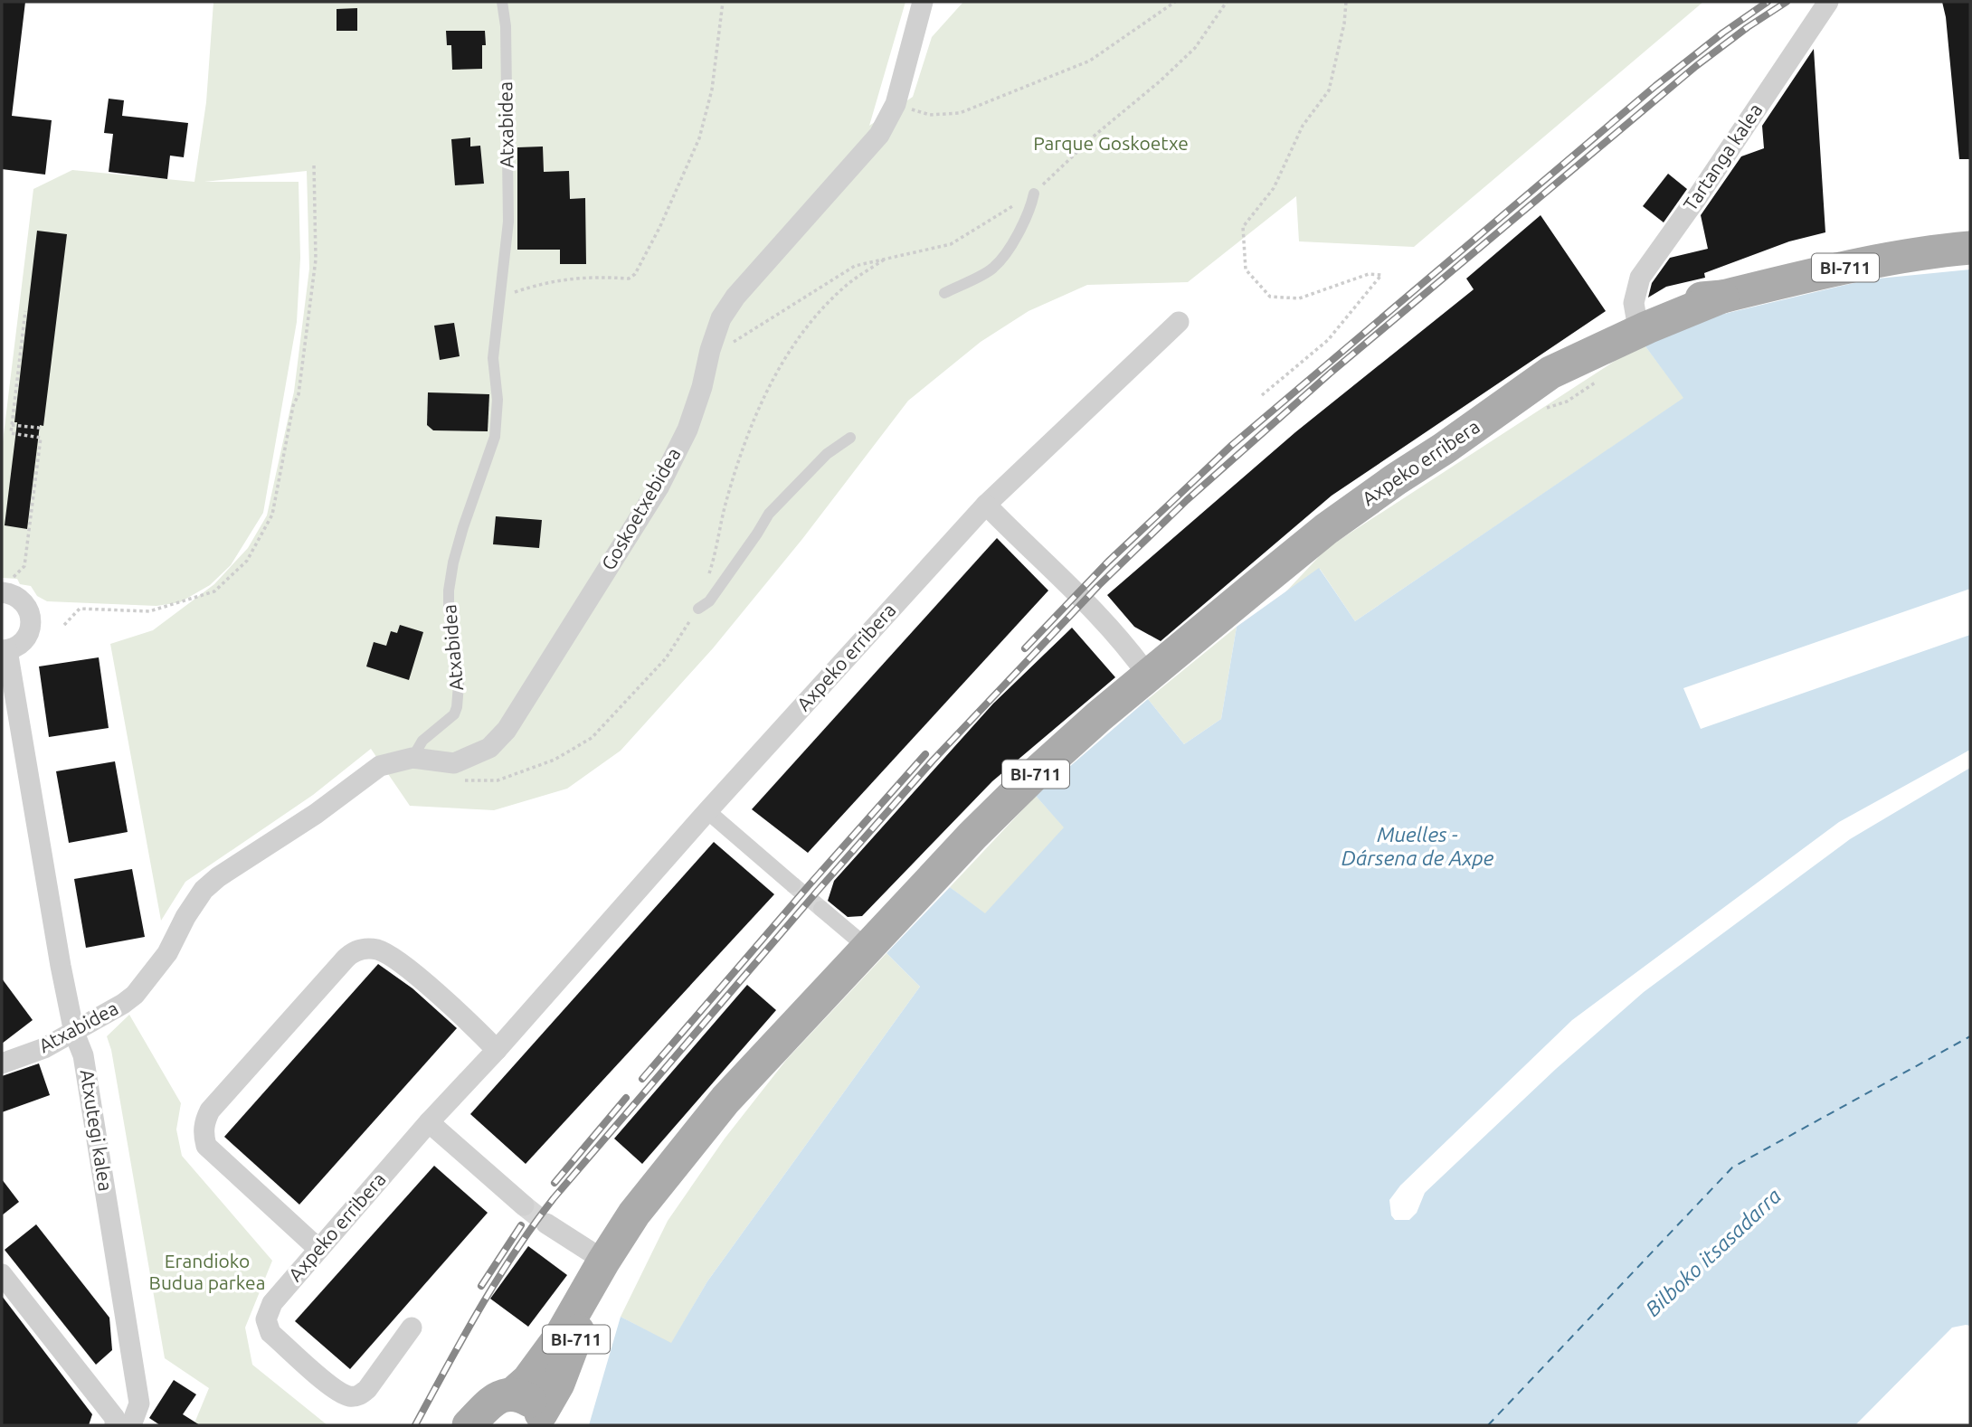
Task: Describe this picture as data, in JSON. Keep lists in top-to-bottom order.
{
  "streets": {
    "main road": ["BI-711", "Axpeko erribera"],
    "street": [
      "Atxabidea",
      "Tartanga kalea",
      "Goskoetxebidea",
      "Atxutegi kalea"
    ]
  },
  "crossings": [
    ["Atxabidea", "Goskoetxebidea"],
    ["Atxabidea", "Atxutegi kalea"],
    ["Tartanga kalea", "BI-711"],
    ["BI-711", "Axpeko erribera"]
  ],
  "water": ["Muelles - Dársena de Axpe", "Bilboko itsasadarra"],
  "parks": ["Parque Goskoetxe", "Erandioko Budua parkea"]
}
